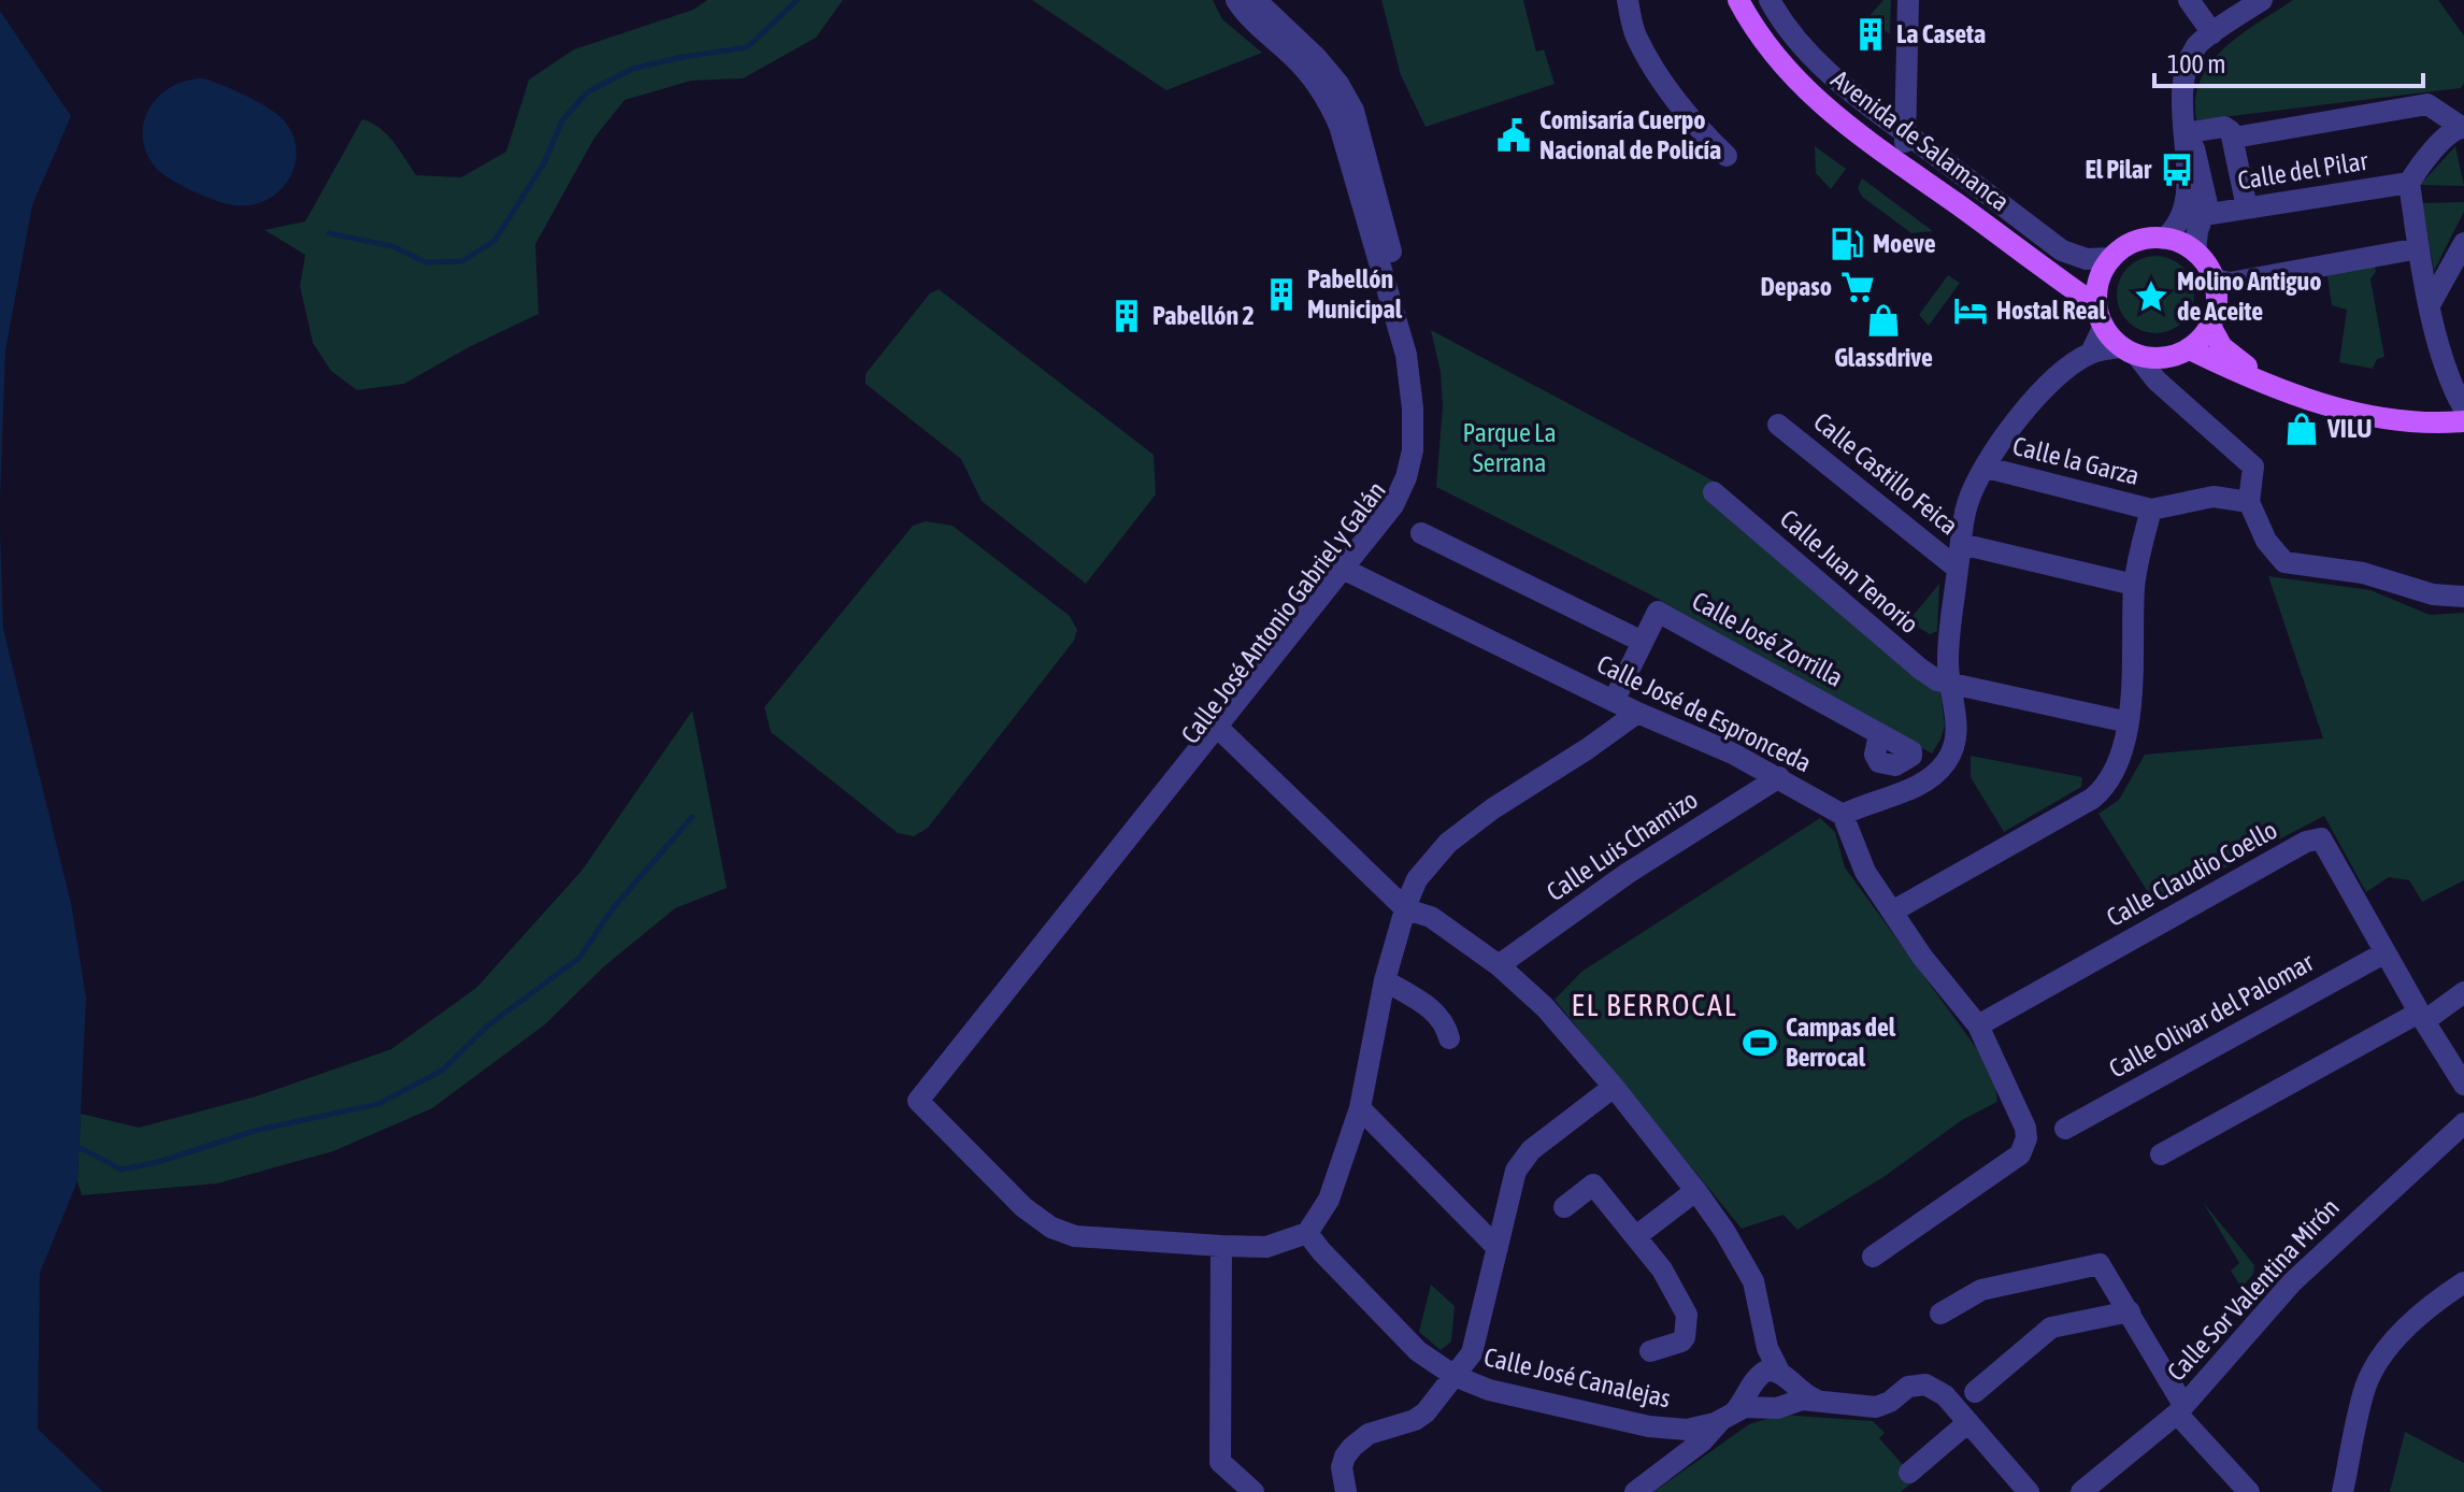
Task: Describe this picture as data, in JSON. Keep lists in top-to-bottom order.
{
  "streets": {
    "main road": ["Avenida de Salamanca"],
    "street": [
      "Calle del Pilar",
      "Calle la Garza",
      "Calle Castillo Feica",
      "Calle Juan Tenorio",
      "Calle José Antonio Gabriel y Galán",
      "Calle José Zorrilla",
      "Calle José de Espronceda",
      "Calle Luis Chamizo",
      "Calle Claudio Coello",
      "Calle Olivar del Palomar",
      "Calle Sor Valentina Mirón",
      "Calle José Canalejas"
    ]
  },
  "crossings": [
    ["Calle José Antonio Gabriel y Galán", "Calle José de Espronceda"],
    ["Calle José Zorrilla", "Calle José de Espronceda"],
    ["Calle José de Espronceda", "Calle Luis Chamizo"],
    ["Calle Claudio Coello", "Calle Olivar del Palomar"]
  ],
  "districts": ["EL BERROCAL"],
  "parks": ["Parque La Serrana"],
  "places": {
    "building": ["La Caseta", "Pabellón Municipal", "Pabellón 2"],
    "public building": ["Comisaría Cuerpo Nacional de Policía"],
    "bus stop": ["El Pilar"],
    "fuel station": ["Moeve"],
    "supermarket": ["Depaso"],
    "place": ["Molino Antiguo de Aceite"],
    "hotel": ["Hostal Real"],
    "shop": ["Glassdrive", "VILU"],
    "sports": ["Campas del Berrocal"]
  },
  "scale_bar": "100 m"
}
